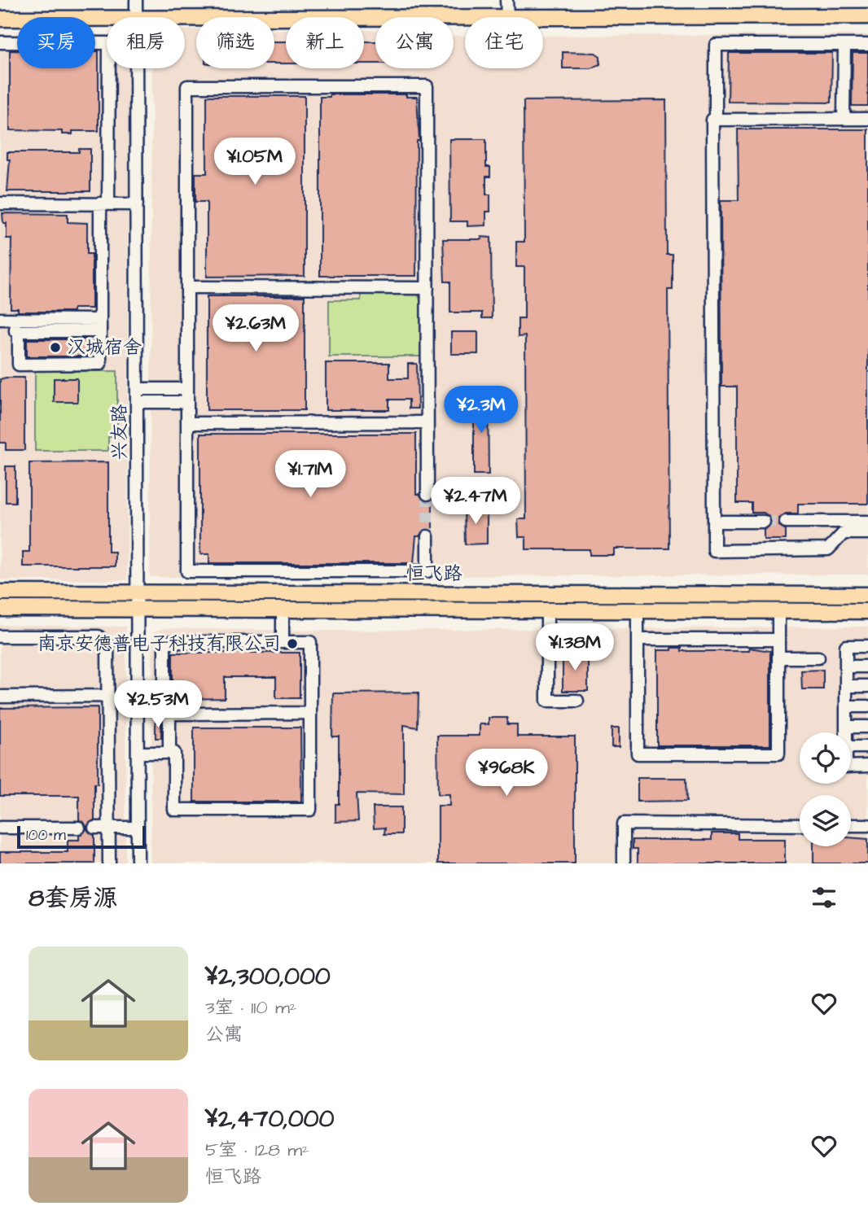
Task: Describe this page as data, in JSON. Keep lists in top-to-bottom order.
{
  "streets": {
    "main road": ["恒飞路"],
    "street": ["兴友路"]
  },
  "crossings": [
    ["兴友路", "恒飞路"]
  ],
  "places": ["汉城宿舍", "南京安德普电子科技有限公司"],
  "scale_bar": "100 m",
  "page": {
    "chip": [
      "买房",
      "租房",
      "筛选",
      "新上",
      "公寓",
      "住宅"
    ],
    "price": [
      "¥1.05M",
      "¥2.63M",
      "¥2.3M",
      "¥1.71M",
      "¥2.47M",
      "¥1.38M",
      "¥2.53M",
      "¥968K"
    ],
    "scale": "100 m",
    "heading": "8套房源",
    "list": [
      {
        "name": "¥2,300,000",
        "note": "3室 · 110 m² · 公寓"
      },
      {
        "name": "¥2,470,000",
        "note": "5室 · 128 m² · 恒飞路"
      }
    ]
  }
}
